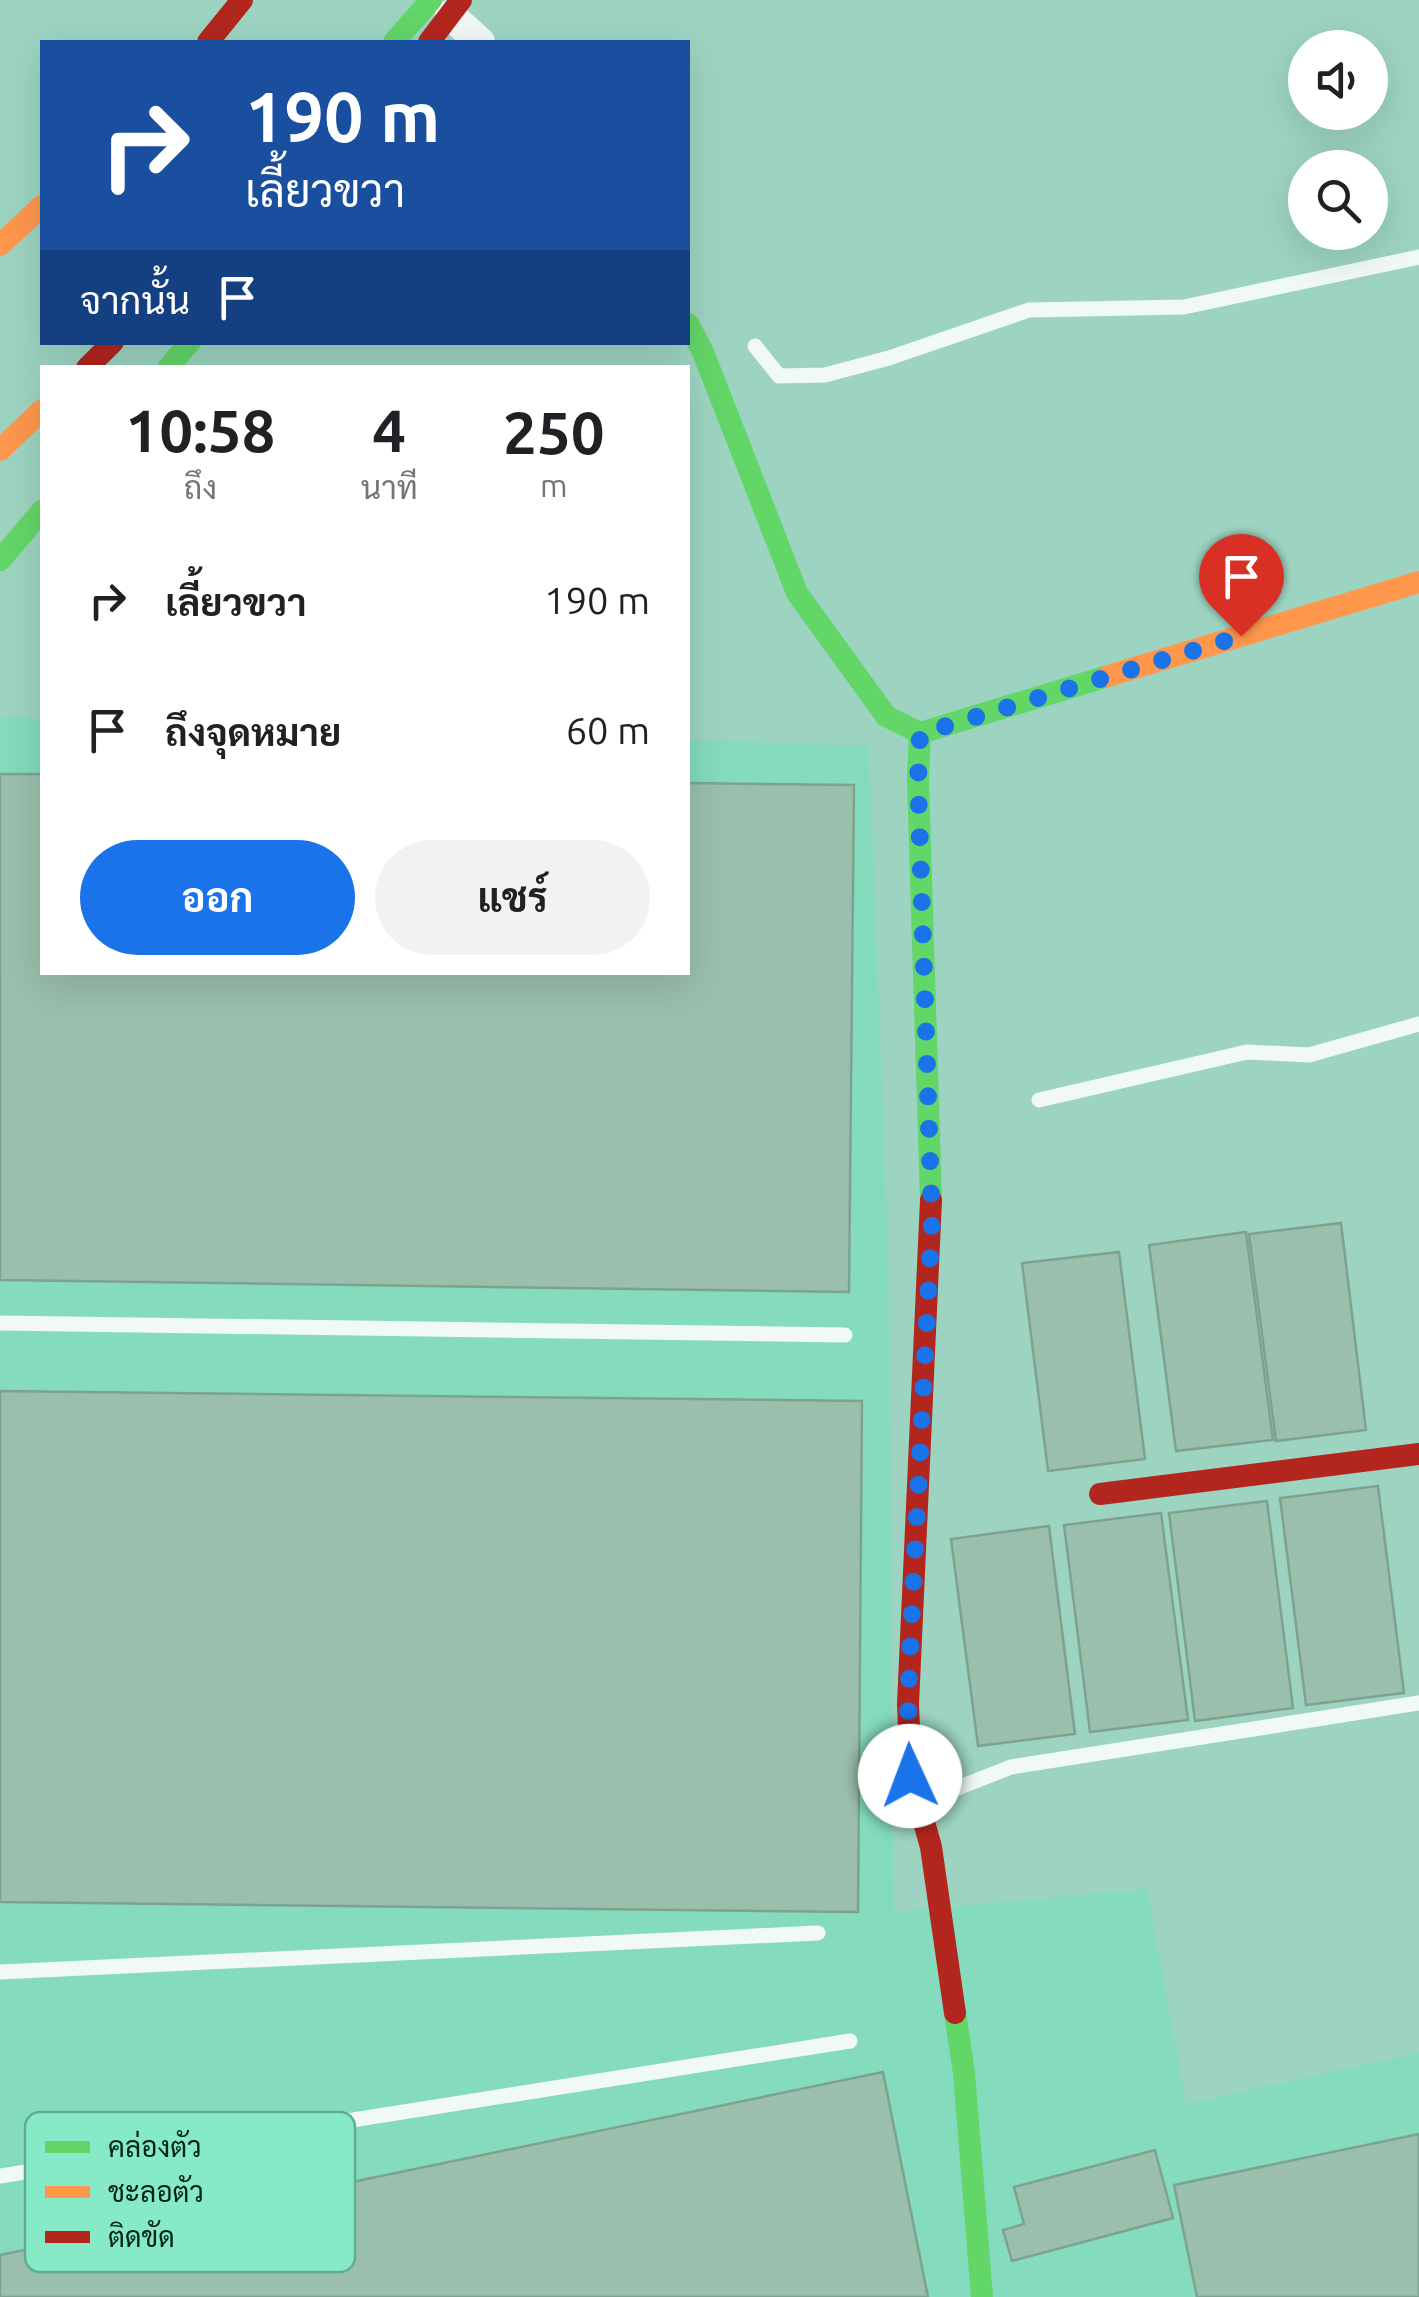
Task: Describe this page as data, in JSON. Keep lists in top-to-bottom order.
{
  "legend": ["คล่องตัว", "ชะลอตัว", "ติดขัด"],
  "page": {
    "turn": ["190 m", "เลี้ยวขวา"],
    "then": "จากนั้น",
    "eta": [
      "10:58",
      "ถึง",
      "4",
      "นาที",
      "250",
      "m"
    ],
    "list": [
      {
        "name": "เลี้ยวขวา",
        "value": "190 m"
      },
      {
        "name": "ถึงจุดหมาย",
        "value": "60 m"
      }
    ],
    "buttons": ["ออก", "แชร์"]
  }
}
